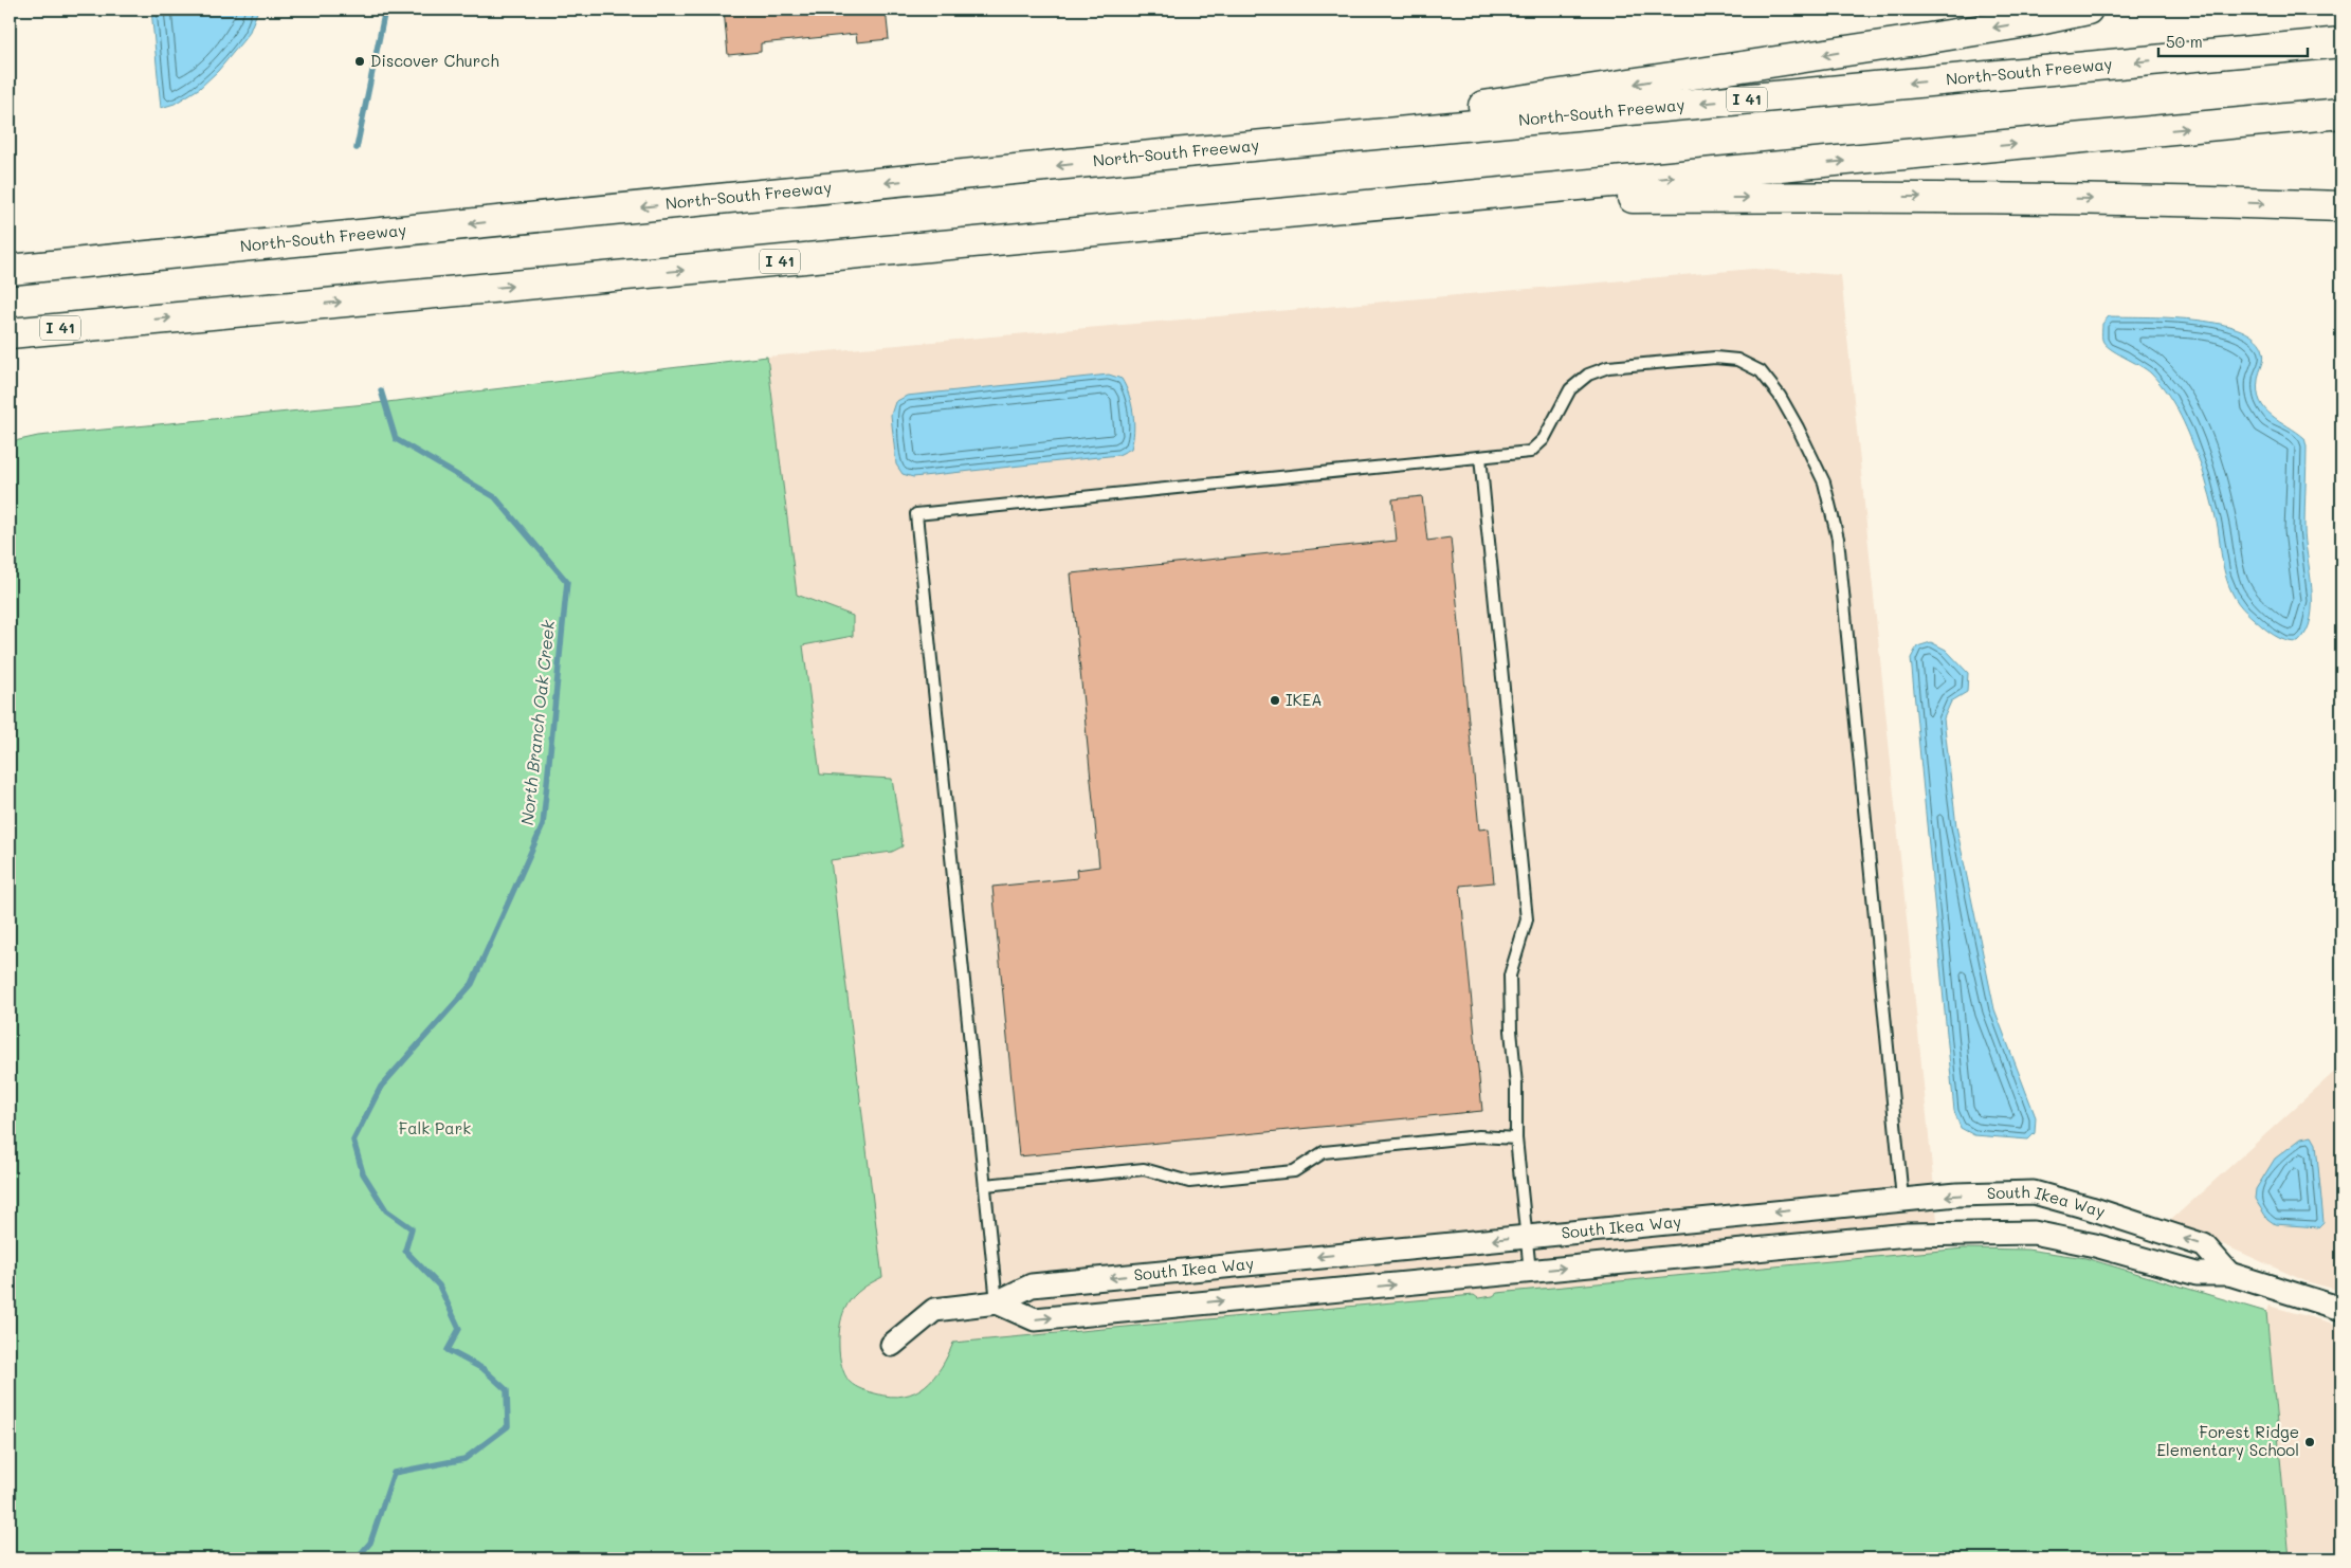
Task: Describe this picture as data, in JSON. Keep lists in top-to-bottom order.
{
  "streets": {
    "highway": ["North-South Freeway", "I 41"],
    "street": ["South Ikea Way"]
  },
  "water": ["North Branch Oak Creek"],
  "parks": ["Falk Park"],
  "places": ["Discover Church", "IKEA", "Forest Ridge Elementary School"],
  "scale_bar": "50 m"
}
